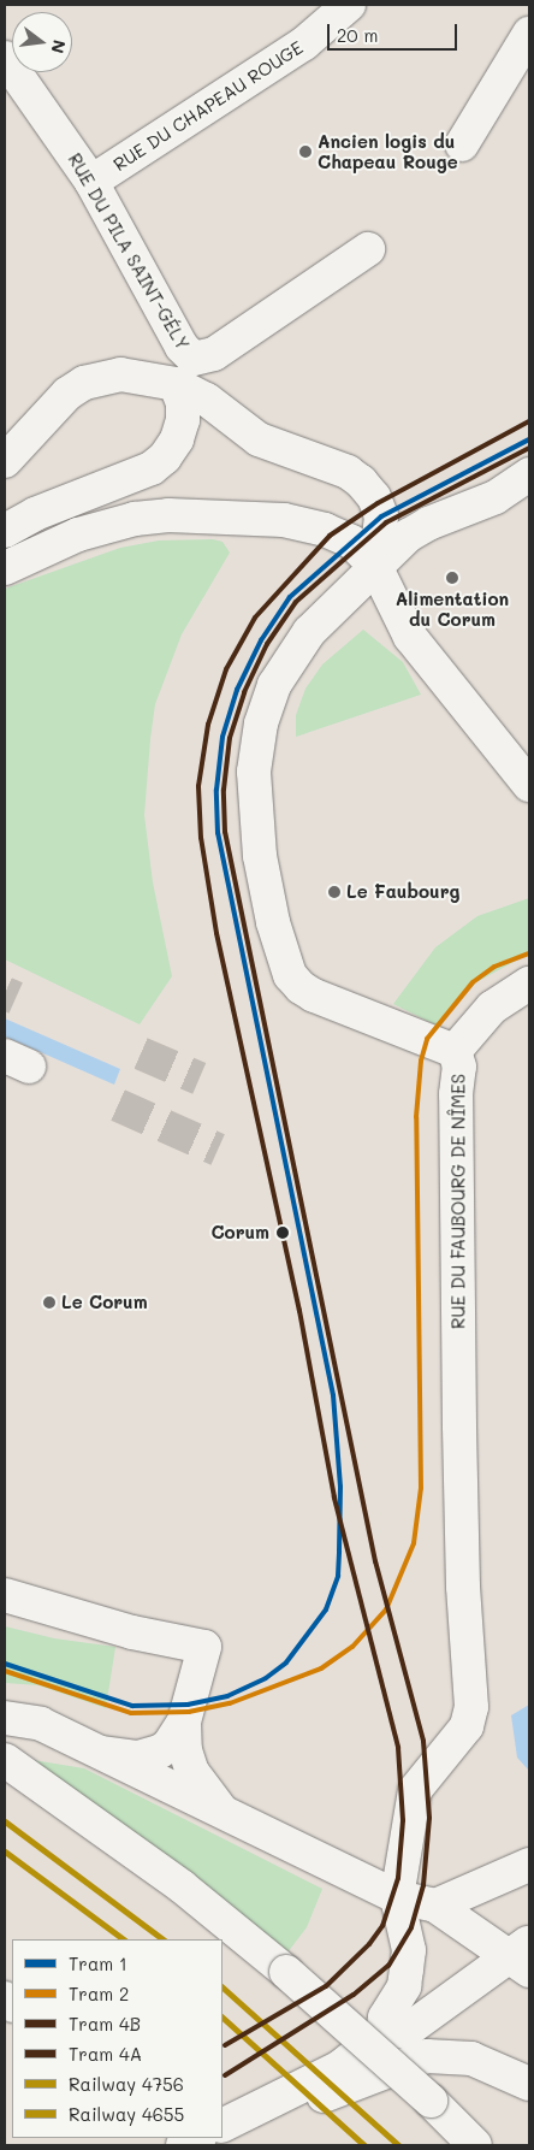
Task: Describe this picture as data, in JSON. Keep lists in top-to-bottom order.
{
  "streets": {
    "street": ["RUE DU CHAPEAU ROUGE", "RUE DU PILA SAINT-GÉLY", "RUE DU FAUBOURG DE NÎMES"]
  },
  "crossings": [
    ["RUE DU CHAPEAU ROUGE", "RUE DU PILA SAINT-GÉLY"]
  ],
  "places": [
    "Ancien logis du Chapeau Rouge",
    "Alimentation du Corum",
    "Le Faubourg",
    "Corum",
    "Le Corum"
  ],
  "lines": [
    "tram line 4A",
    "tram line 1",
    "tram line 4B",
    "tram line 2",
    "rail line 4655",
    "rail line 4756"
  ],
  "legend": [
    "Tram 1",
    "Tram 2",
    "Tram 4B",
    "Tram 4A",
    "Railway 4756",
    "Railway 4655"
  ],
  "scale_bar": "20 m",
  "north": "right"
}
